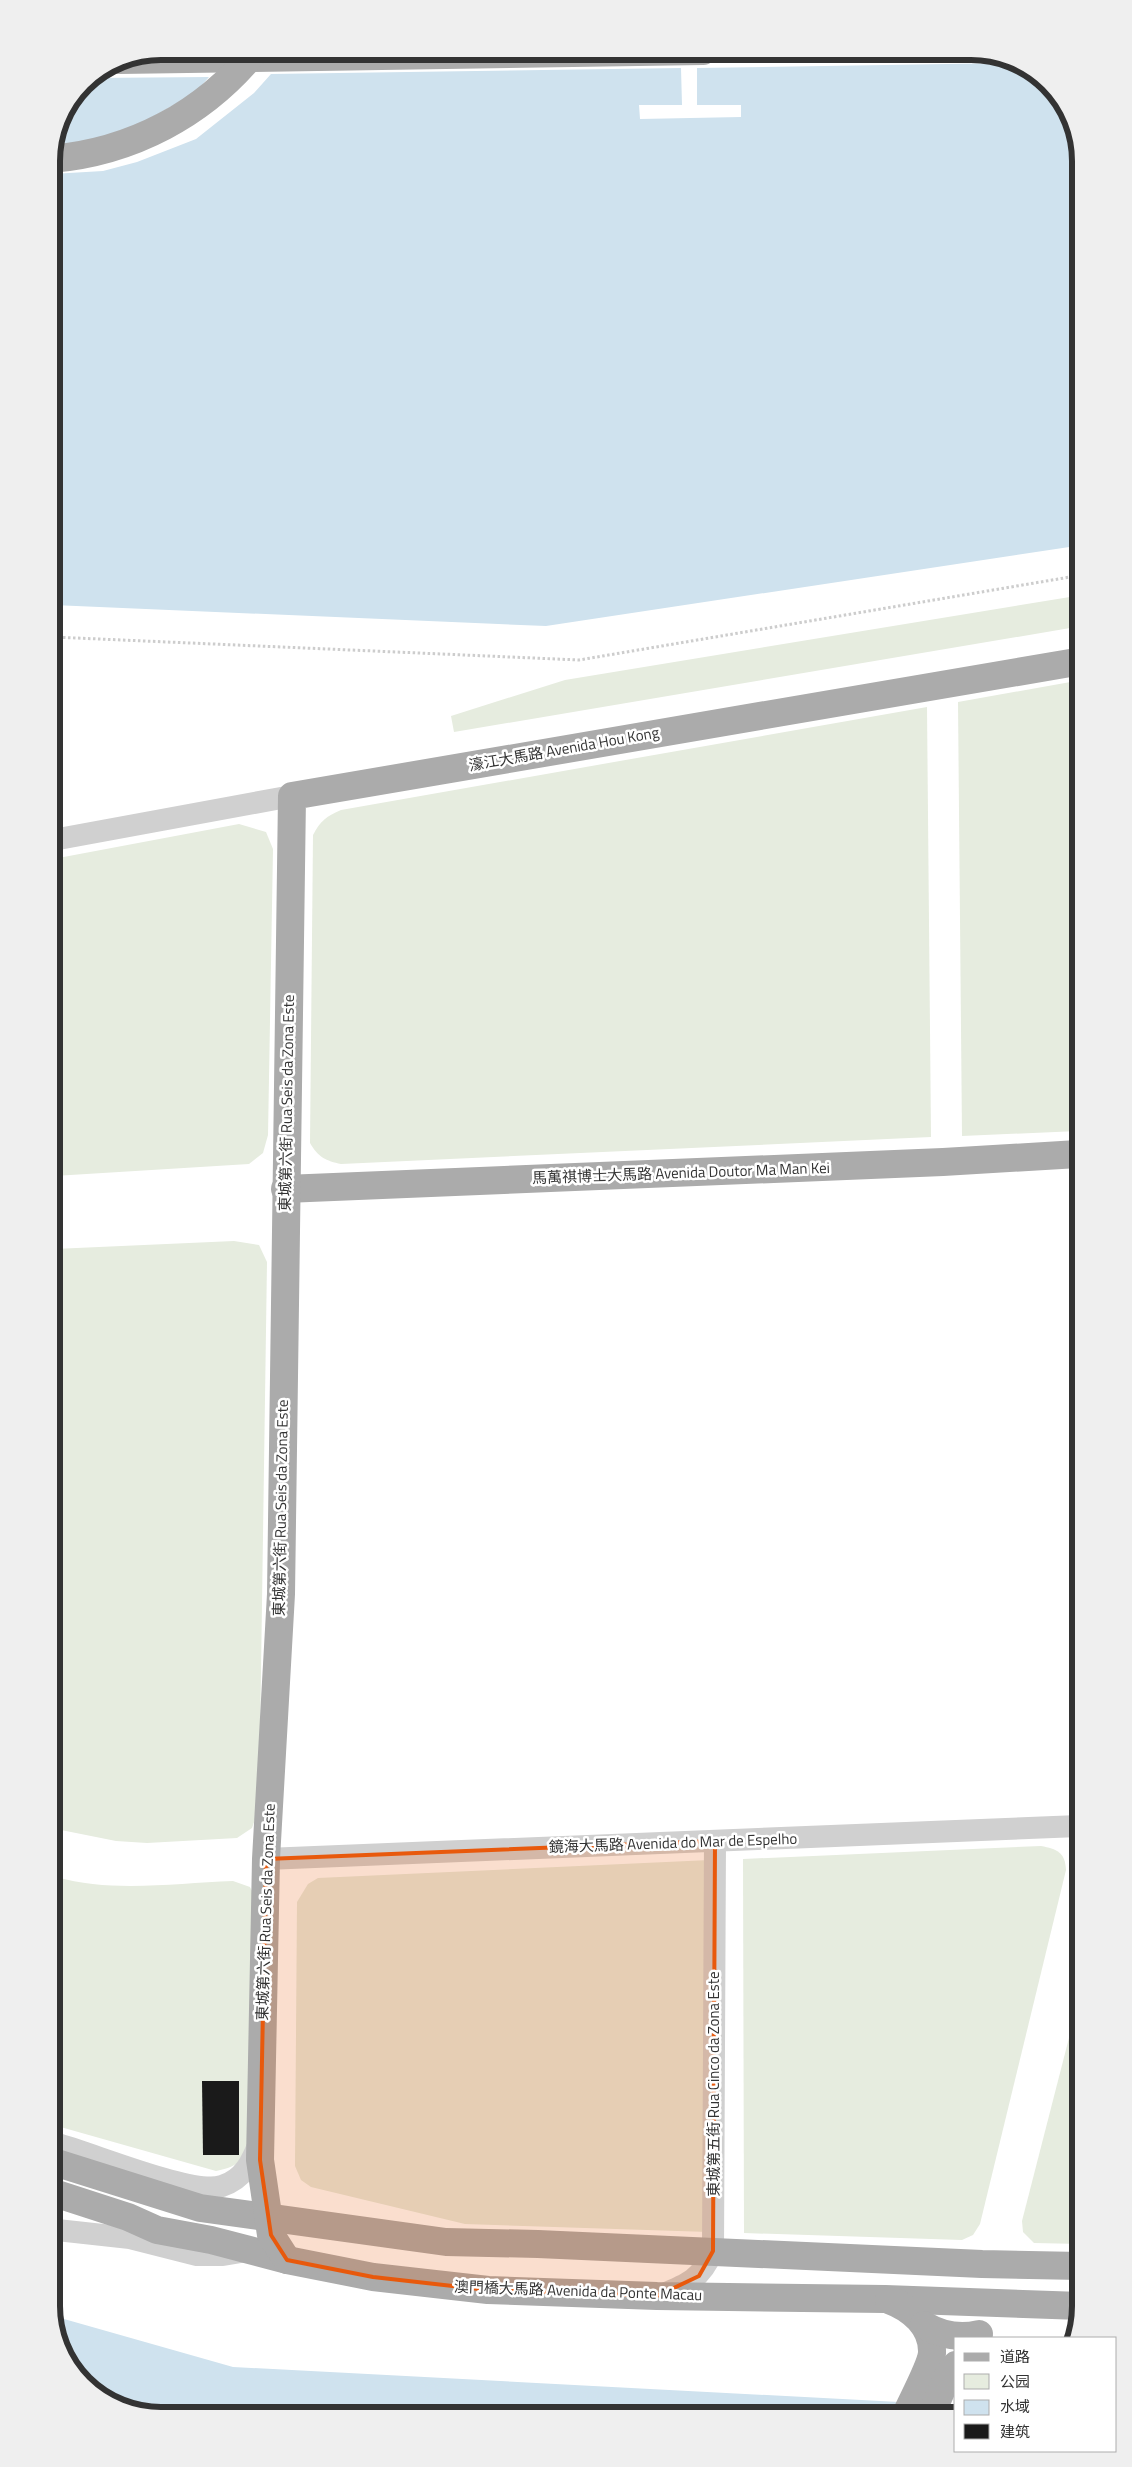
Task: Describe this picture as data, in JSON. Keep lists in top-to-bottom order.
{
  "streets": {
    "main road": [
      "濠江大馬路 Avenida Hou Kong",
      "東城第六街 Rua Seis da Zona Este",
      "馬萬祺博士大馬路 Avenida Doutor Ma Man Kei",
      "澳門橋大馬路 Avenida da Ponte Macau"
    ],
    "street": ["鏡海大馬路 Avenida do Mar de Espelho", "東城第五街 Rua Cinco da Zona Este"]
  },
  "crossings": [
    ["濠江大馬路 Avenida Hou Kong", "東城第六街 Rua Seis da Zona Este"],
    ["東城第六街 Rua Seis da Zona Este", "馬萬祺博士大馬路 Avenida Doutor Ma Man Kei"],
    ["東城第六街 Rua Seis da Zona Este", "鏡海大馬路 Avenida do Mar de Espelho"],
    ["東城第六街 Rua Seis da Zona Este", "澳門橋大馬路 Avenida da Ponte Macau"],
    ["鏡海大馬路 Avenida do Mar de Espelho", "東城第五街 Rua Cinco da Zona Este"],
    ["東城第五街 Rua Cinco da Zona Este", "澳門橋大馬路 Avenida da Ponte Macau"]
  ],
  "legend": [
    "道路",
    "公园",
    "水域",
    "建筑"
  ]
}
